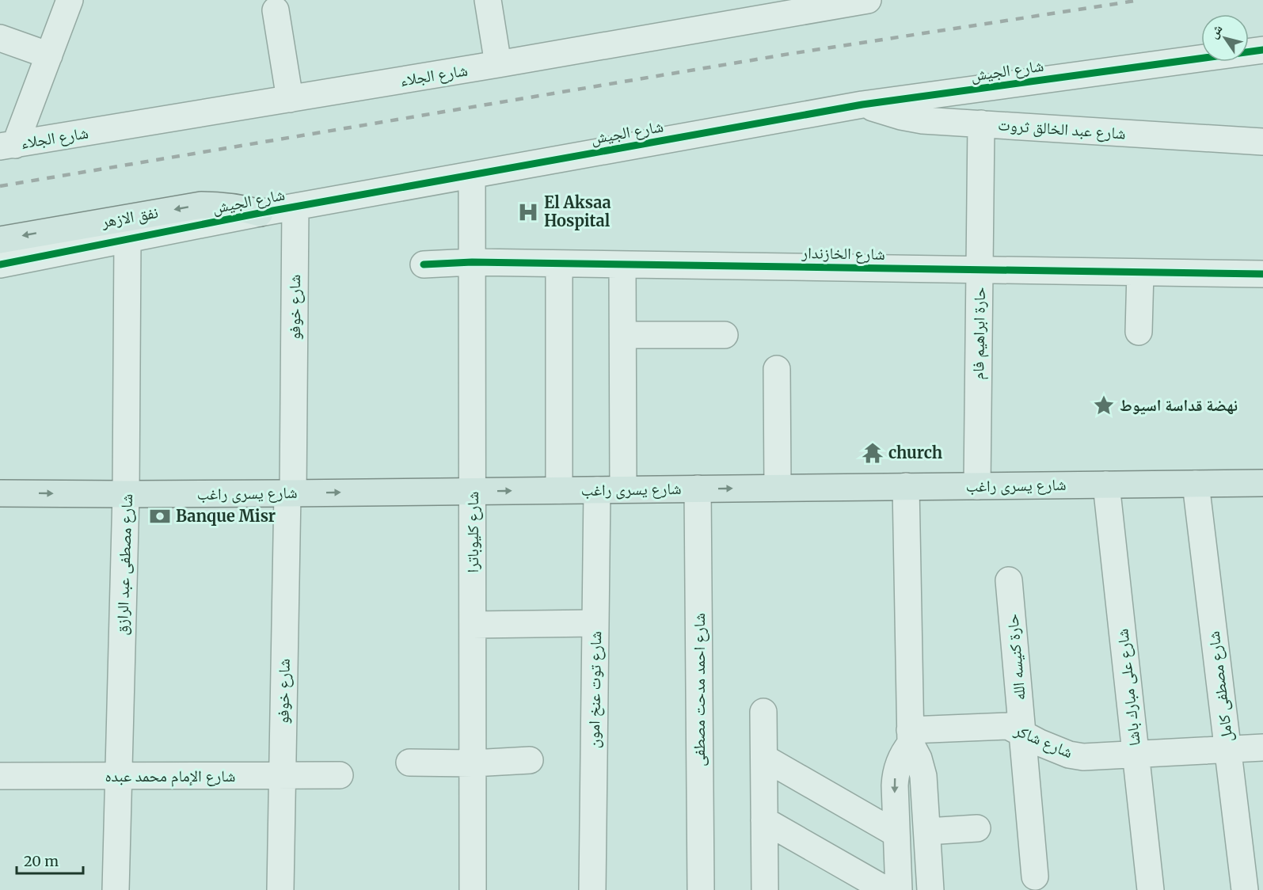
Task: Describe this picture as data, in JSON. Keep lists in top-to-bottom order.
{
  "streets": {
    "main road": ["نفق الازهر", "شارع يسرى راغب"],
    "street": [
      "شارع الجيش",
      "شارع الجلاء",
      "شارع عبد الخالق ثروت",
      "شارع الخازندار",
      "شارع خوفو",
      "حارة ابراهيم فام",
      "شارع كليوباترا",
      "شارع مصطفى عبد الرازق",
      "حارة كنيسه الله",
      "شارع مصطفى كامل",
      "شارع على مبارك باشا",
      "شارع توت عنخ امون",
      "شارع احمد مدحت مصطفى",
      "شارع شاكر",
      "شارع الإمام محمد عبده"
    ]
  },
  "crossings": [
    ["شارع الجيش", "شارع عبد الخالق ثروت"],
    ["شارع الجيش", "نفق الازهر"],
    ["شارع الجيش", "شارع خوفو"],
    ["شارع الجيش", "شارع كليوباترا"],
    ["شارع الجيش", "شارع مصطفى عبد الرازق"],
    ["شارع عبد الخالق ثروت", "حارة ابراهيم فام"],
    ["شارع الخازندار", "حارة ابراهيم فام"],
    ["شارع الخازندار", "شارع كليوباترا"],
    ["شارع خوفو", "شارع يسرى راغب"],
    ["شارع خوفو", "شارع الإمام محمد عبده"],
    ["حارة ابراهيم فام", "شارع يسرى راغب"],
    ["شارع يسرى راغب", "شارع كليوباترا"],
    ["شارع يسرى راغب", "شارع مصطفى عبد الرازق"],
    ["شارع يسرى راغب", "شارع مصطفى كامل"],
    ["شارع يسرى راغب", "شارع على مبارك باشا"],
    ["شارع يسرى راغب", "شارع توت عنخ امون"],
    ["شارع يسرى راغب", "شارع احمد مدحت مصطفى"],
    ["شارع مصطفى عبد الرازق", "شارع الإمام محمد عبده"],
    ["حارة كنيسه الله", "شارع شاكر"],
    ["شارع مصطفى كامل", "شارع شاكر"],
    ["شارع على مبارك باشا", "شارع شاكر"]
  ],
  "one_way": ["نفق الازهر", "شارع يسرى راغب"],
  "places": {
    "hospital": ["El Aksaa Hospital"],
    "place": ["نهضة قداسة اسيوط"],
    "temple": ["church"],
    "bank": ["Banque Misr"]
  },
  "scale_bar": "20 m",
  "north": "top left"
}
